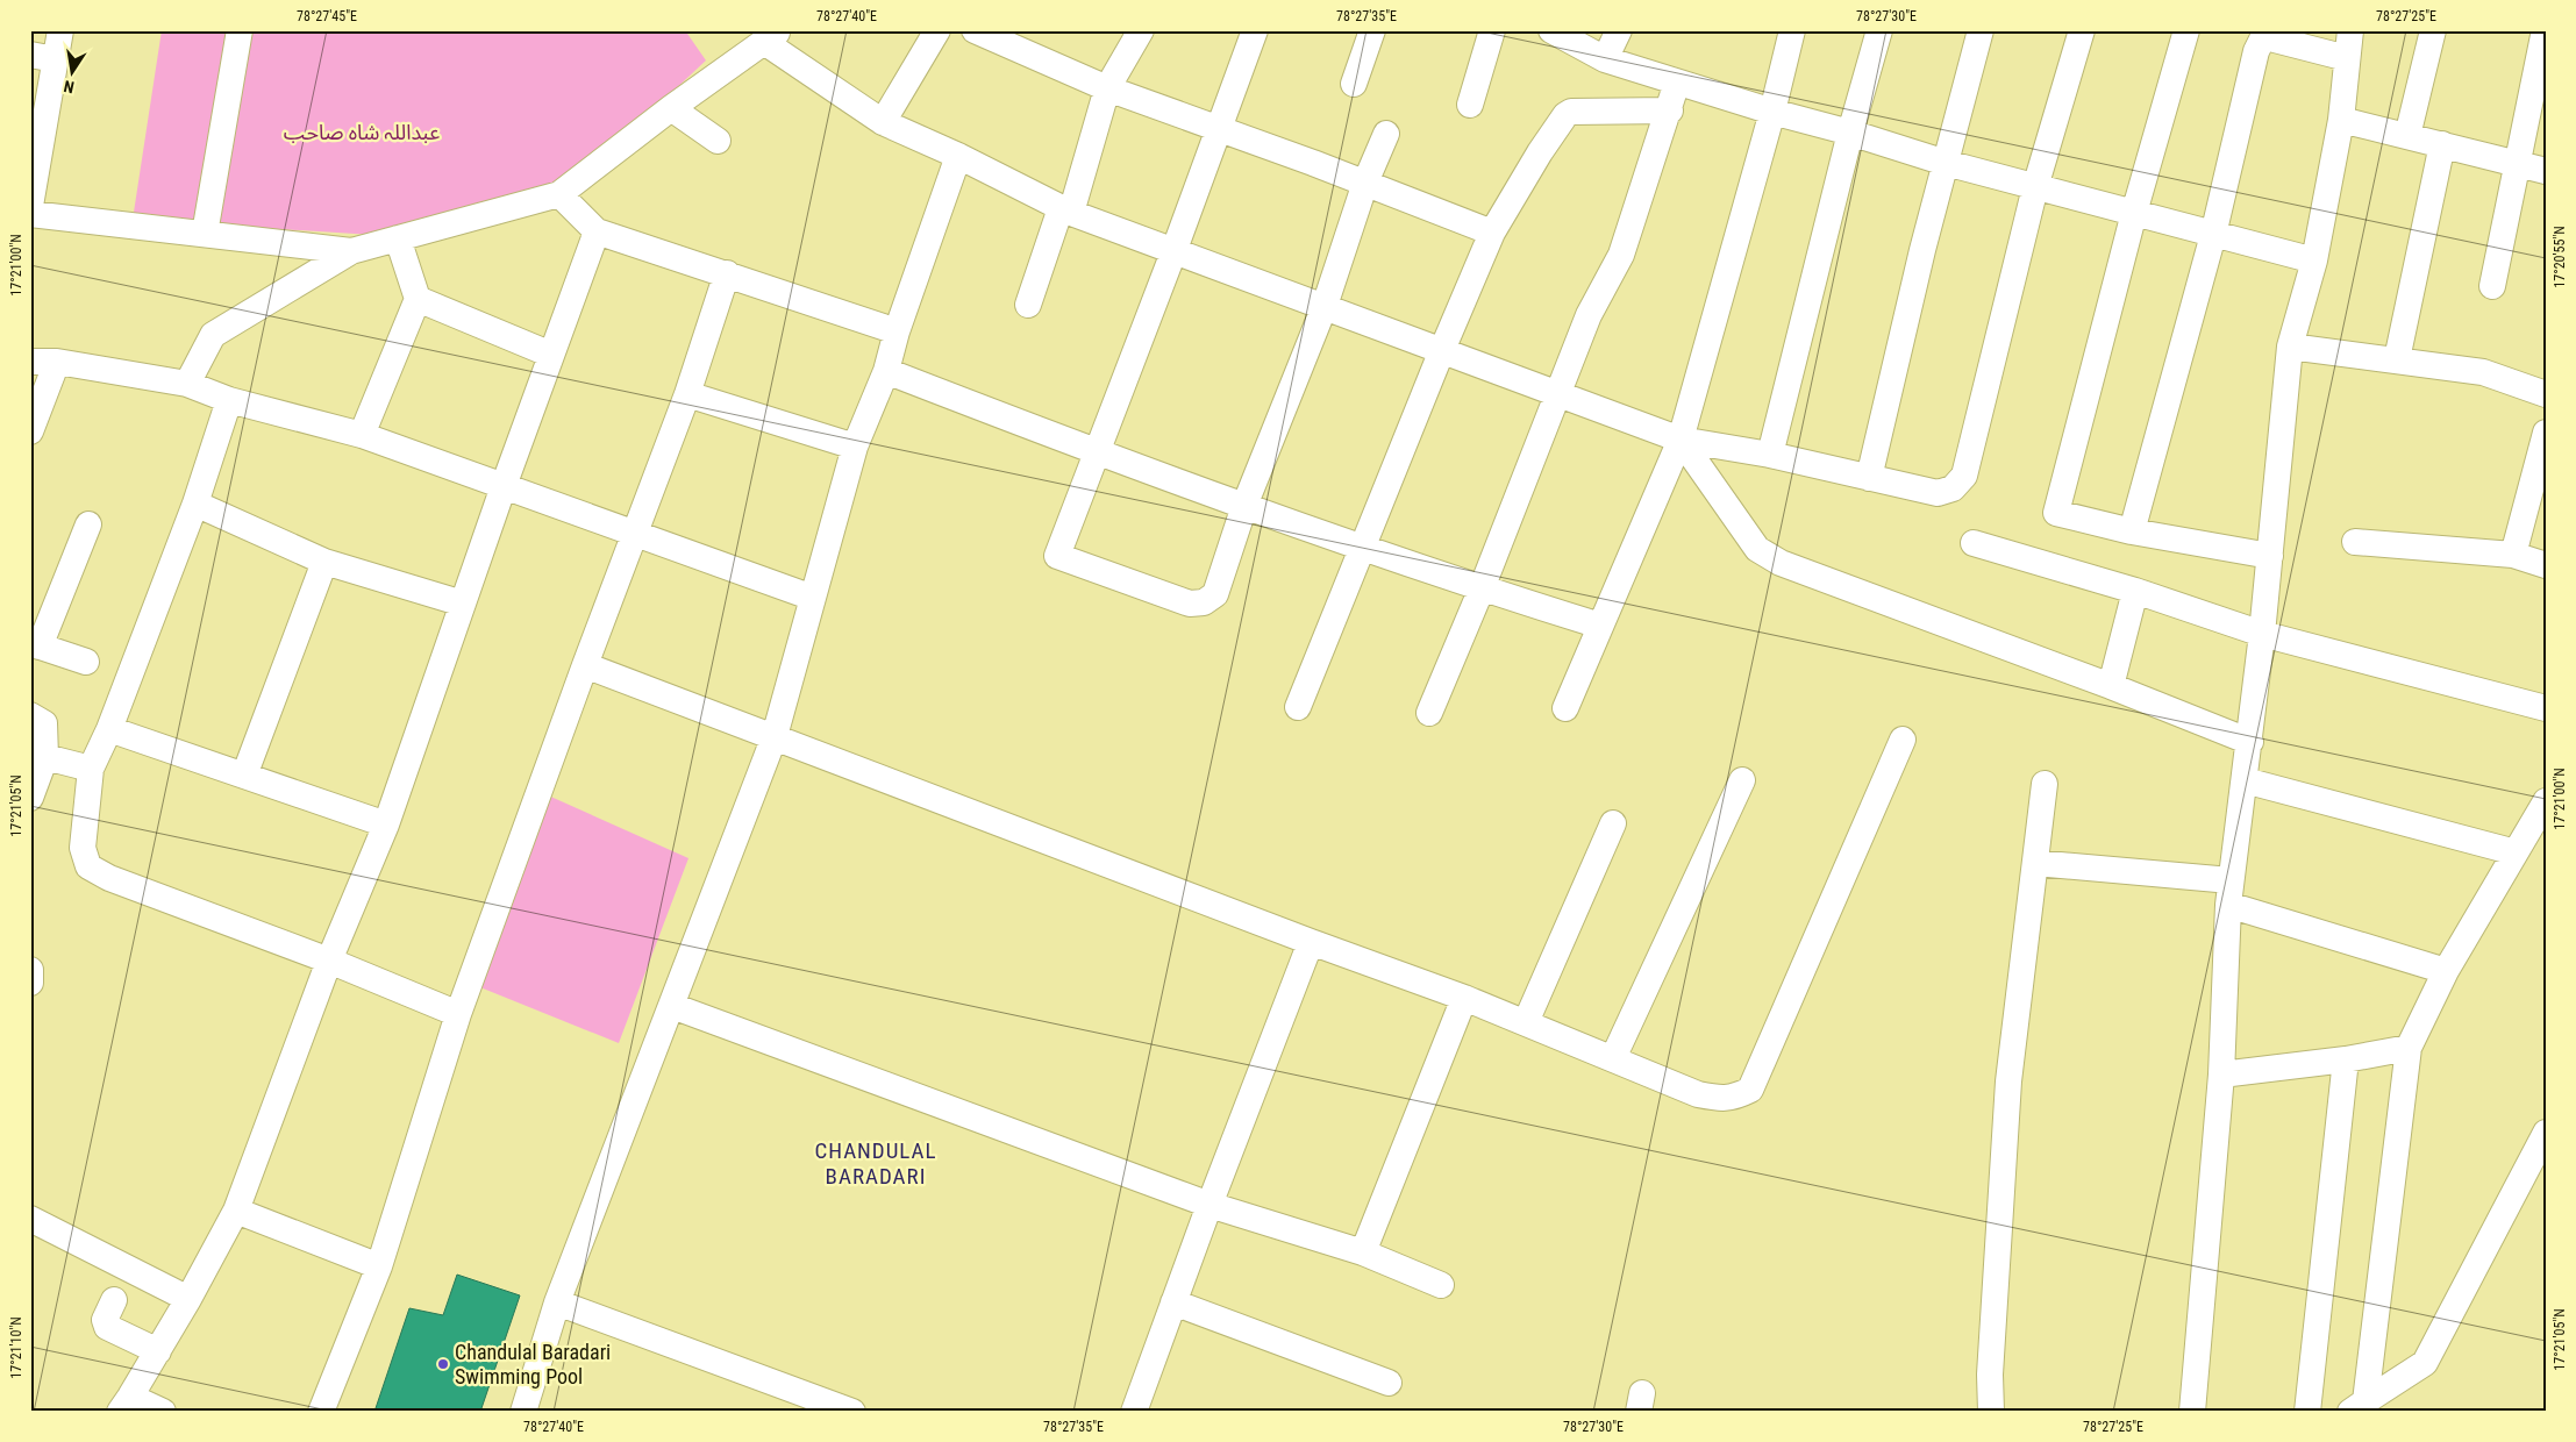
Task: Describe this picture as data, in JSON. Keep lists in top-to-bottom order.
{
  "districts": ["CHANDULAL BARADARI"],
  "parks": ["عبداللہ شاہ صاحب"],
  "places": ["Chandulal Baradari Swimming Pool"],
  "north": "bottom",
  "coordinates": [
    "78°27'45\"E",
    "78°27'40\"E",
    "78°27'35\"E",
    "78°27'30\"E",
    "78°27'25\"E",
    "17°20'55\"N",
    "17°21'00\"N",
    "17°21'05\"N",
    "17°21'10\"N"
  ]
}
